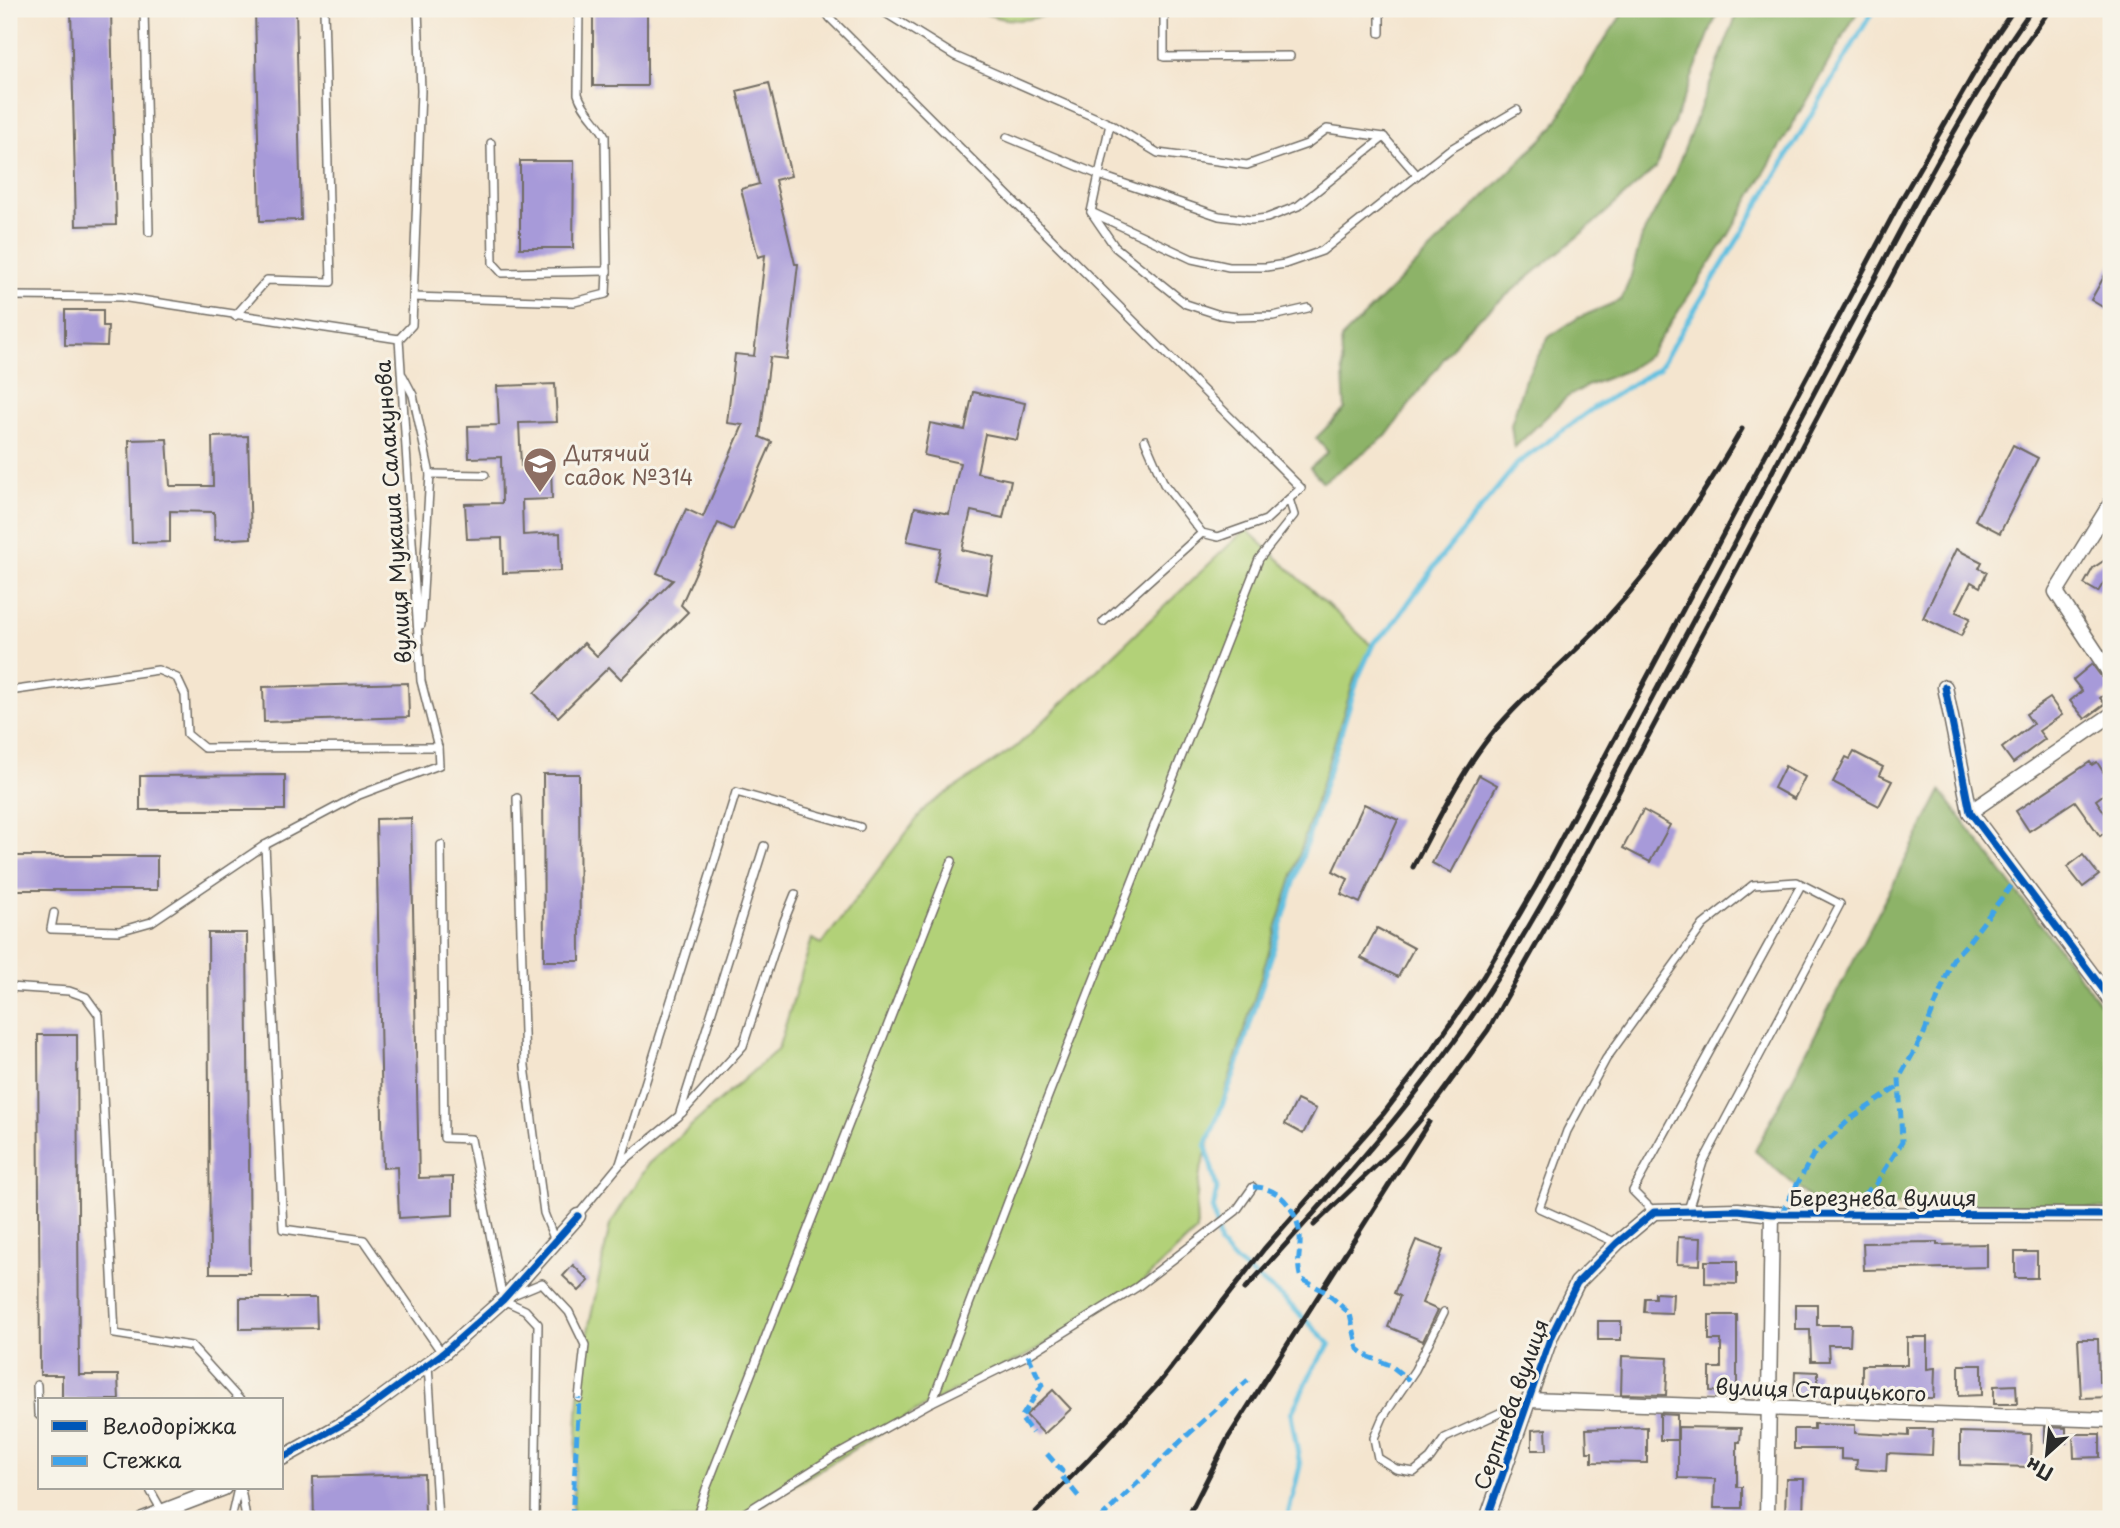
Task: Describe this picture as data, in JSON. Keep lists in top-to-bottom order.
{
  "streets": {
    "street": ["Березнева вулиця", "вулиця Старицького", "Серпнева вулиця"],
    "lane": ["вулиця Мукаша Салакунова"]
  },
  "crossings": [
    ["Березнева вулиця", "Серпнева вулиця"],
    ["вулиця Старицького", "Серпнева вулиця"]
  ],
  "places": {
    "school or university": ["Дитячий садок №314"]
  },
  "legend": ["Велодоріжка", "Стежка"],
  "north": "bottom left"
}
